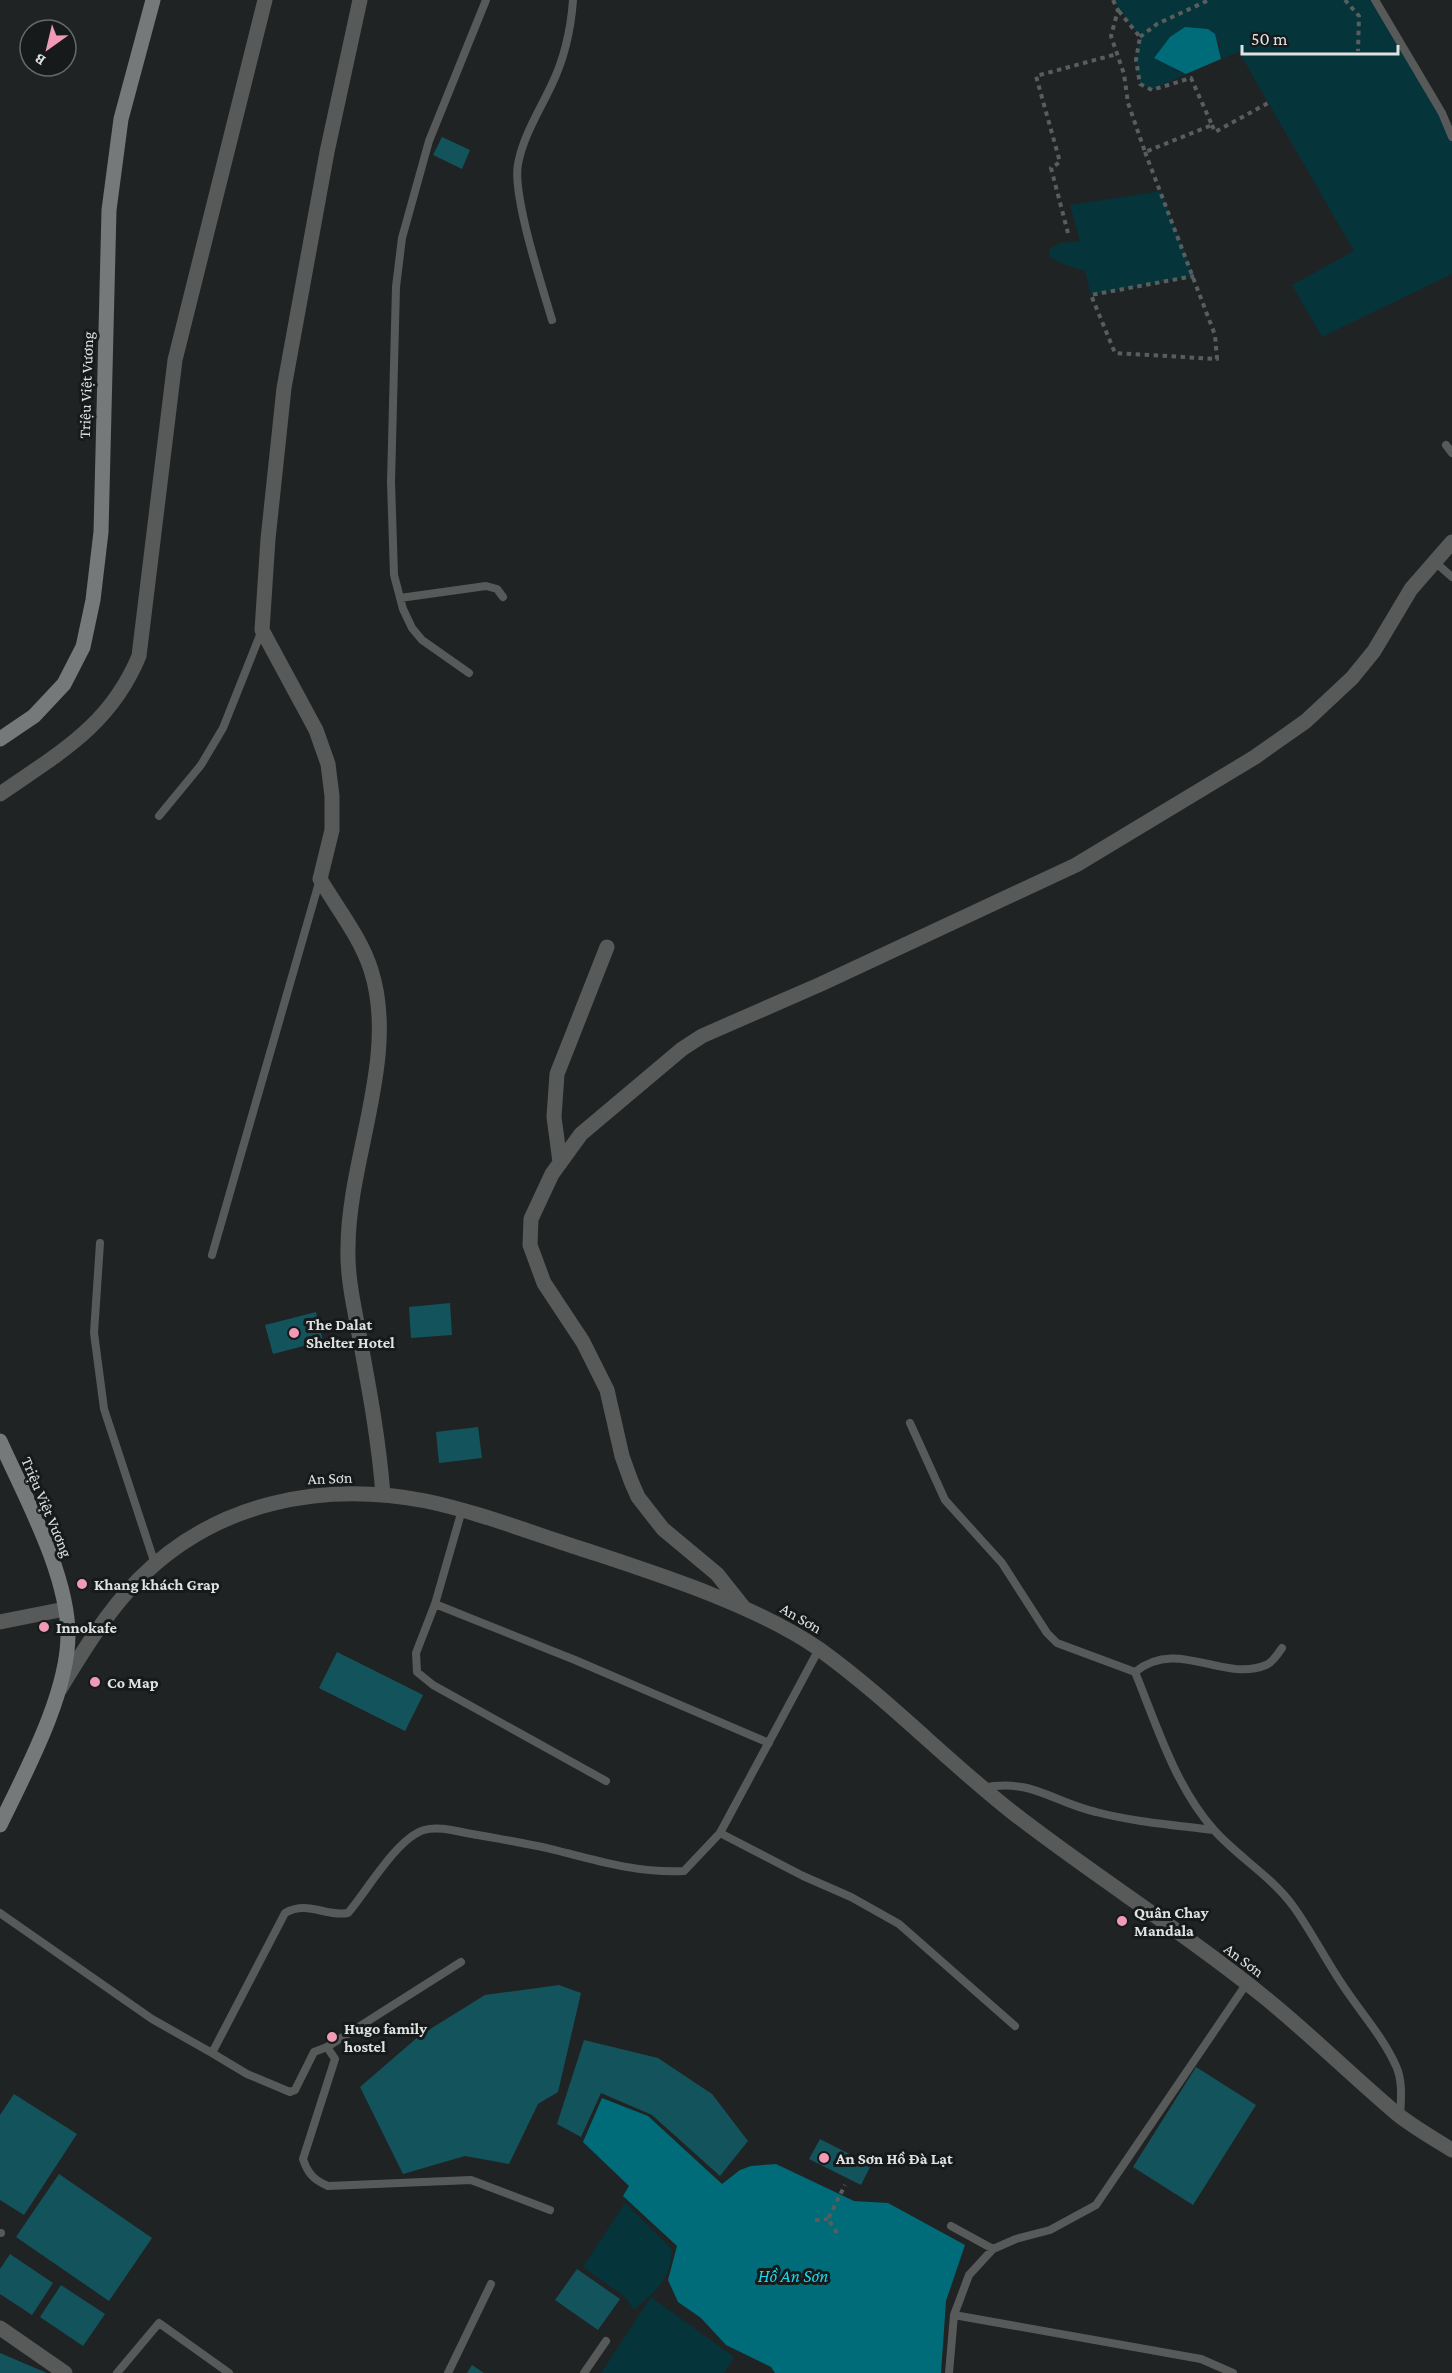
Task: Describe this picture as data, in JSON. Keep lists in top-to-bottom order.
{
  "streets": {
    "street": ["Triệu Việt Vương", "An Sơn"]
  },
  "crossings": [
    ["Triệu Việt Vương", "An Sơn"]
  ],
  "water": ["Hồ An Sơn"],
  "places": [
    "The Dalat Shelter Hotel",
    "Khang khách Grap",
    "Innokafe",
    "Co Map",
    "Quân Chay Mandala",
    "Hugo family hostel",
    "An Sơn Hồ Đà Lạt"
  ],
  "scale_bar": "50 m",
  "north": "bottom left"
}
